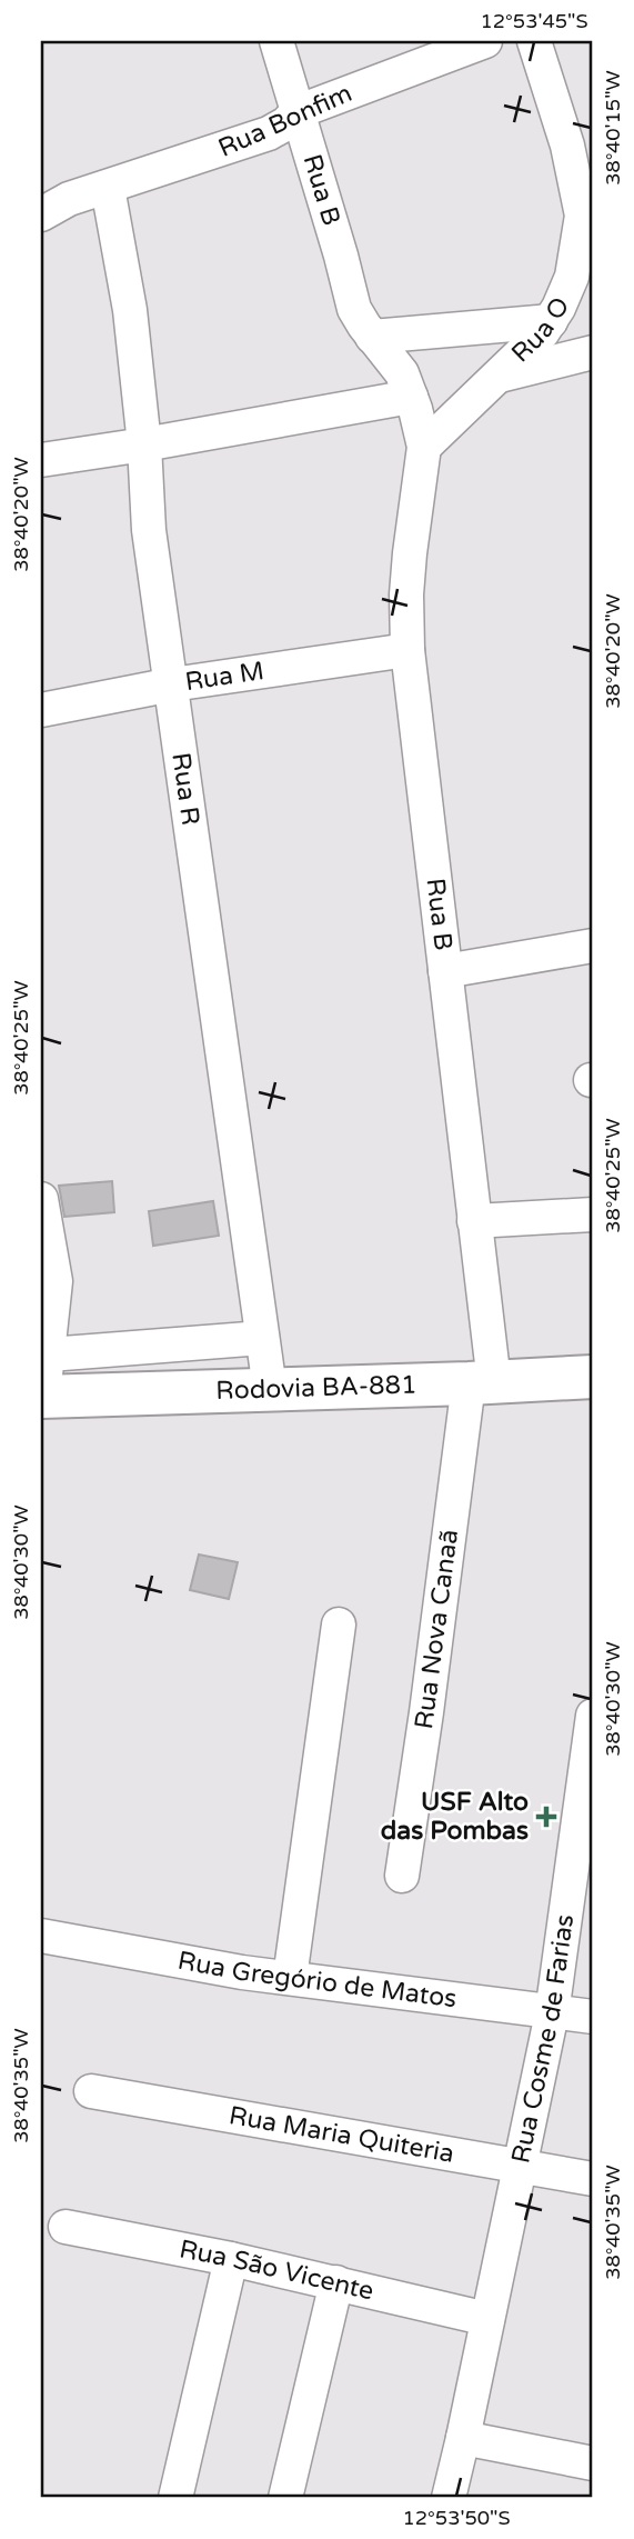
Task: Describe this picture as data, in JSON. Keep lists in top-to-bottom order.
{
  "streets": {
    "main road": ["Rodovia BA-881"],
    "street": [
      "Rua Bonfim",
      "Rua B",
      "Rua O",
      "Rua M",
      "Rua R",
      "Rua Nova Canaã",
      "Rua Gregório de Matos",
      "Rua Cosme de Farias",
      "Rua Maria Quiteria",
      "Rua São Vicente"
    ]
  },
  "crossings": [
    ["Rua Bonfim", "Rua B"],
    ["Rua Bonfim", "Rua R"],
    ["Rua B", "Rua O"],
    ["Rua B", "Rua M"],
    ["Rua B", "Rodovia BA-881"],
    ["Rua B", "Rua Nova Canaã"],
    ["Rua M", "Rua R"],
    ["Rua R", "Rodovia BA-881"],
    ["Rodovia BA-881", "Rua Nova Canaã"],
    ["Rua Gregório de Matos", "Rua Cosme de Farias"],
    ["Rua Cosme de Farias", "Rua Maria Quiteria"],
    ["Rua Cosme de Farias", "Rua São Vicente"]
  ],
  "places": {
    "health": ["USF Alto das Pombas"]
  },
  "coordinates": [
    "12°53'45\"S",
    "38°40'15\"W",
    "38°40'20\"W",
    "38°40'25\"W",
    "38°40'30\"W",
    "38°40'35\"W",
    "12°53'50\"S"
  ]
}
